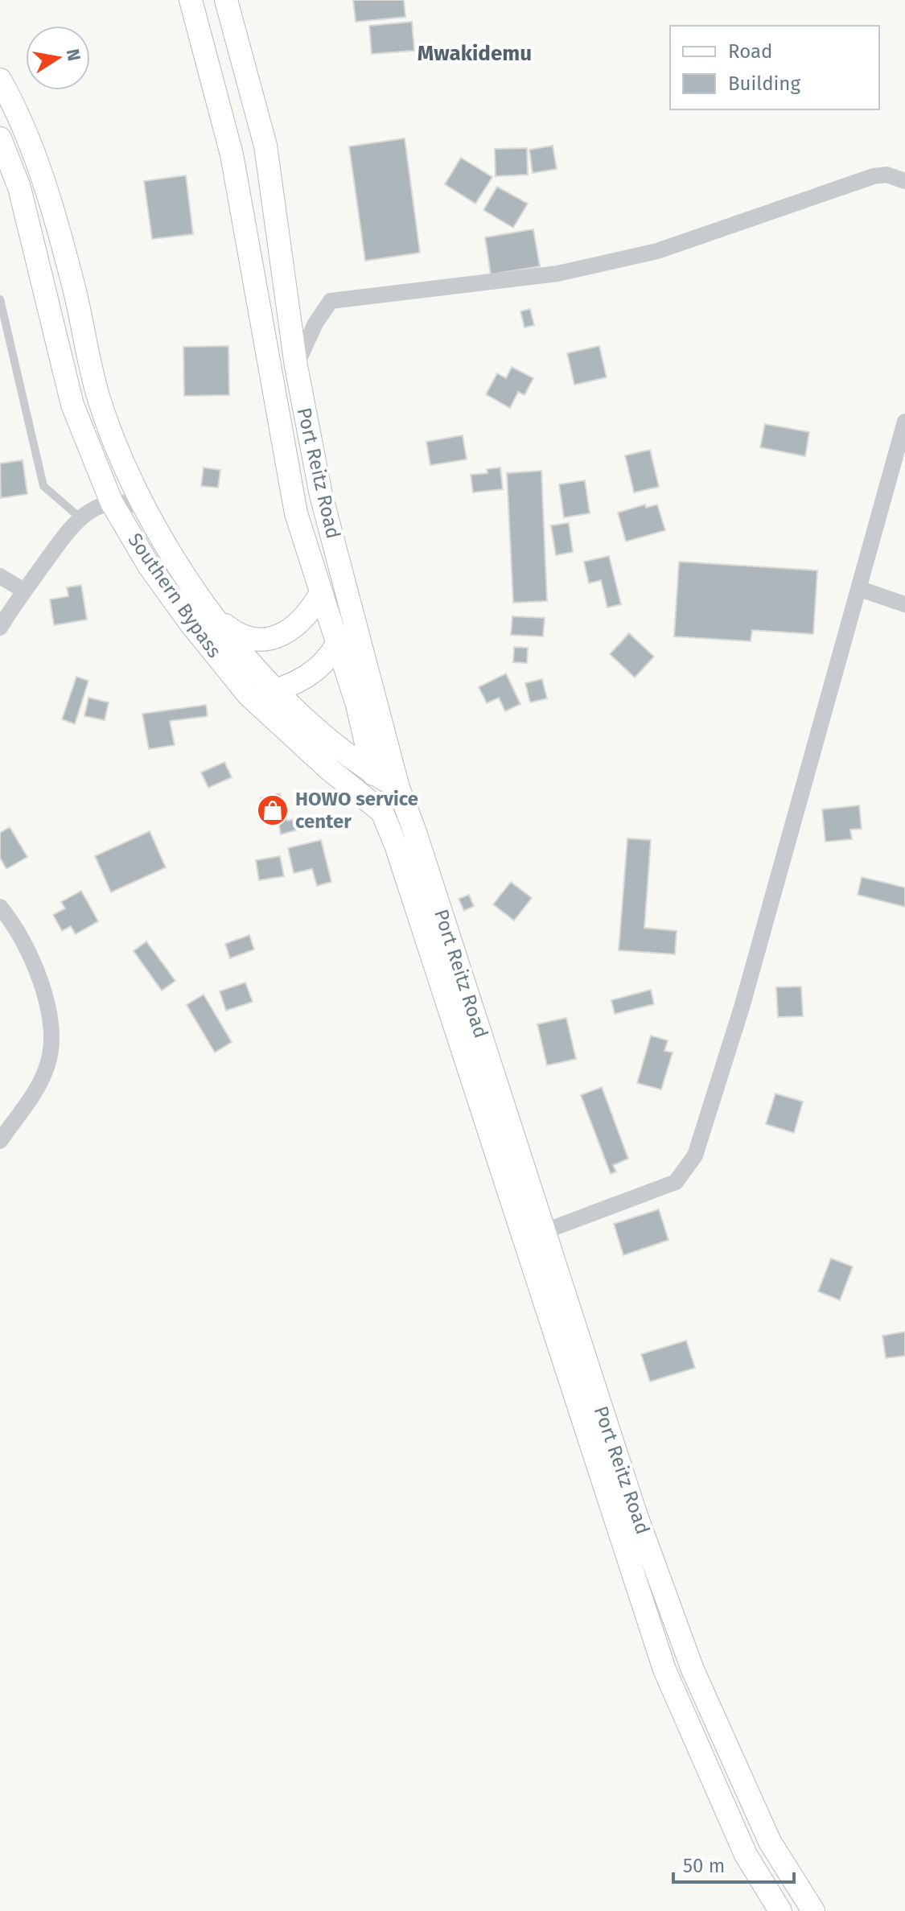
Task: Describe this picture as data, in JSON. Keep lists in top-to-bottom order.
{
  "streets": {
    "main road": ["Port Reitz Road", "Southern Bypass"]
  },
  "crossings": [
    ["Port Reitz Road", "Southern Bypass"]
  ],
  "districts": ["Mwakidemu"],
  "places": {
    "shop": ["HOWO service center"]
  },
  "legend": ["Road", "Building"],
  "scale_bar": "50 m",
  "north": "right"
}
